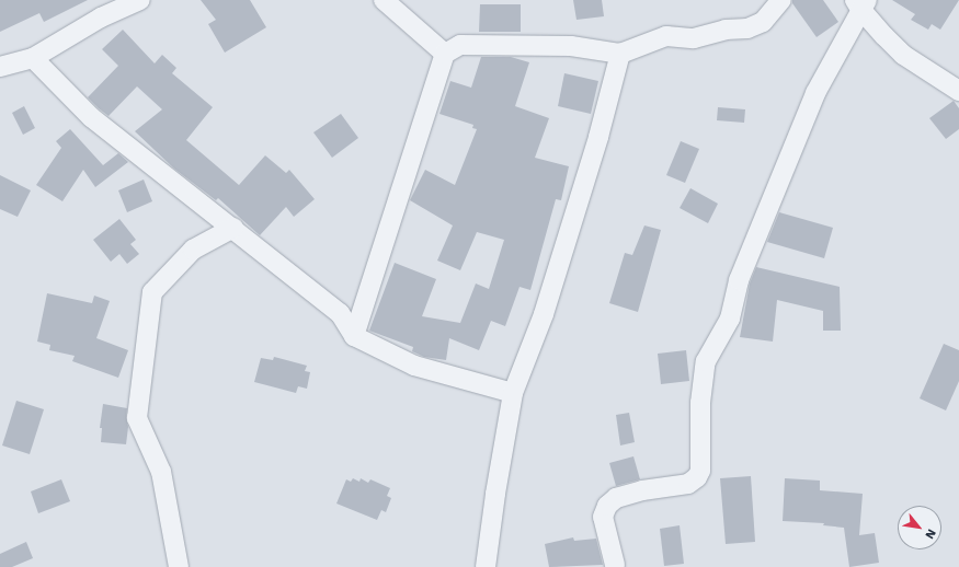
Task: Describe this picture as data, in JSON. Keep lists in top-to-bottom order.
{
  "north": "bottom right"
}
